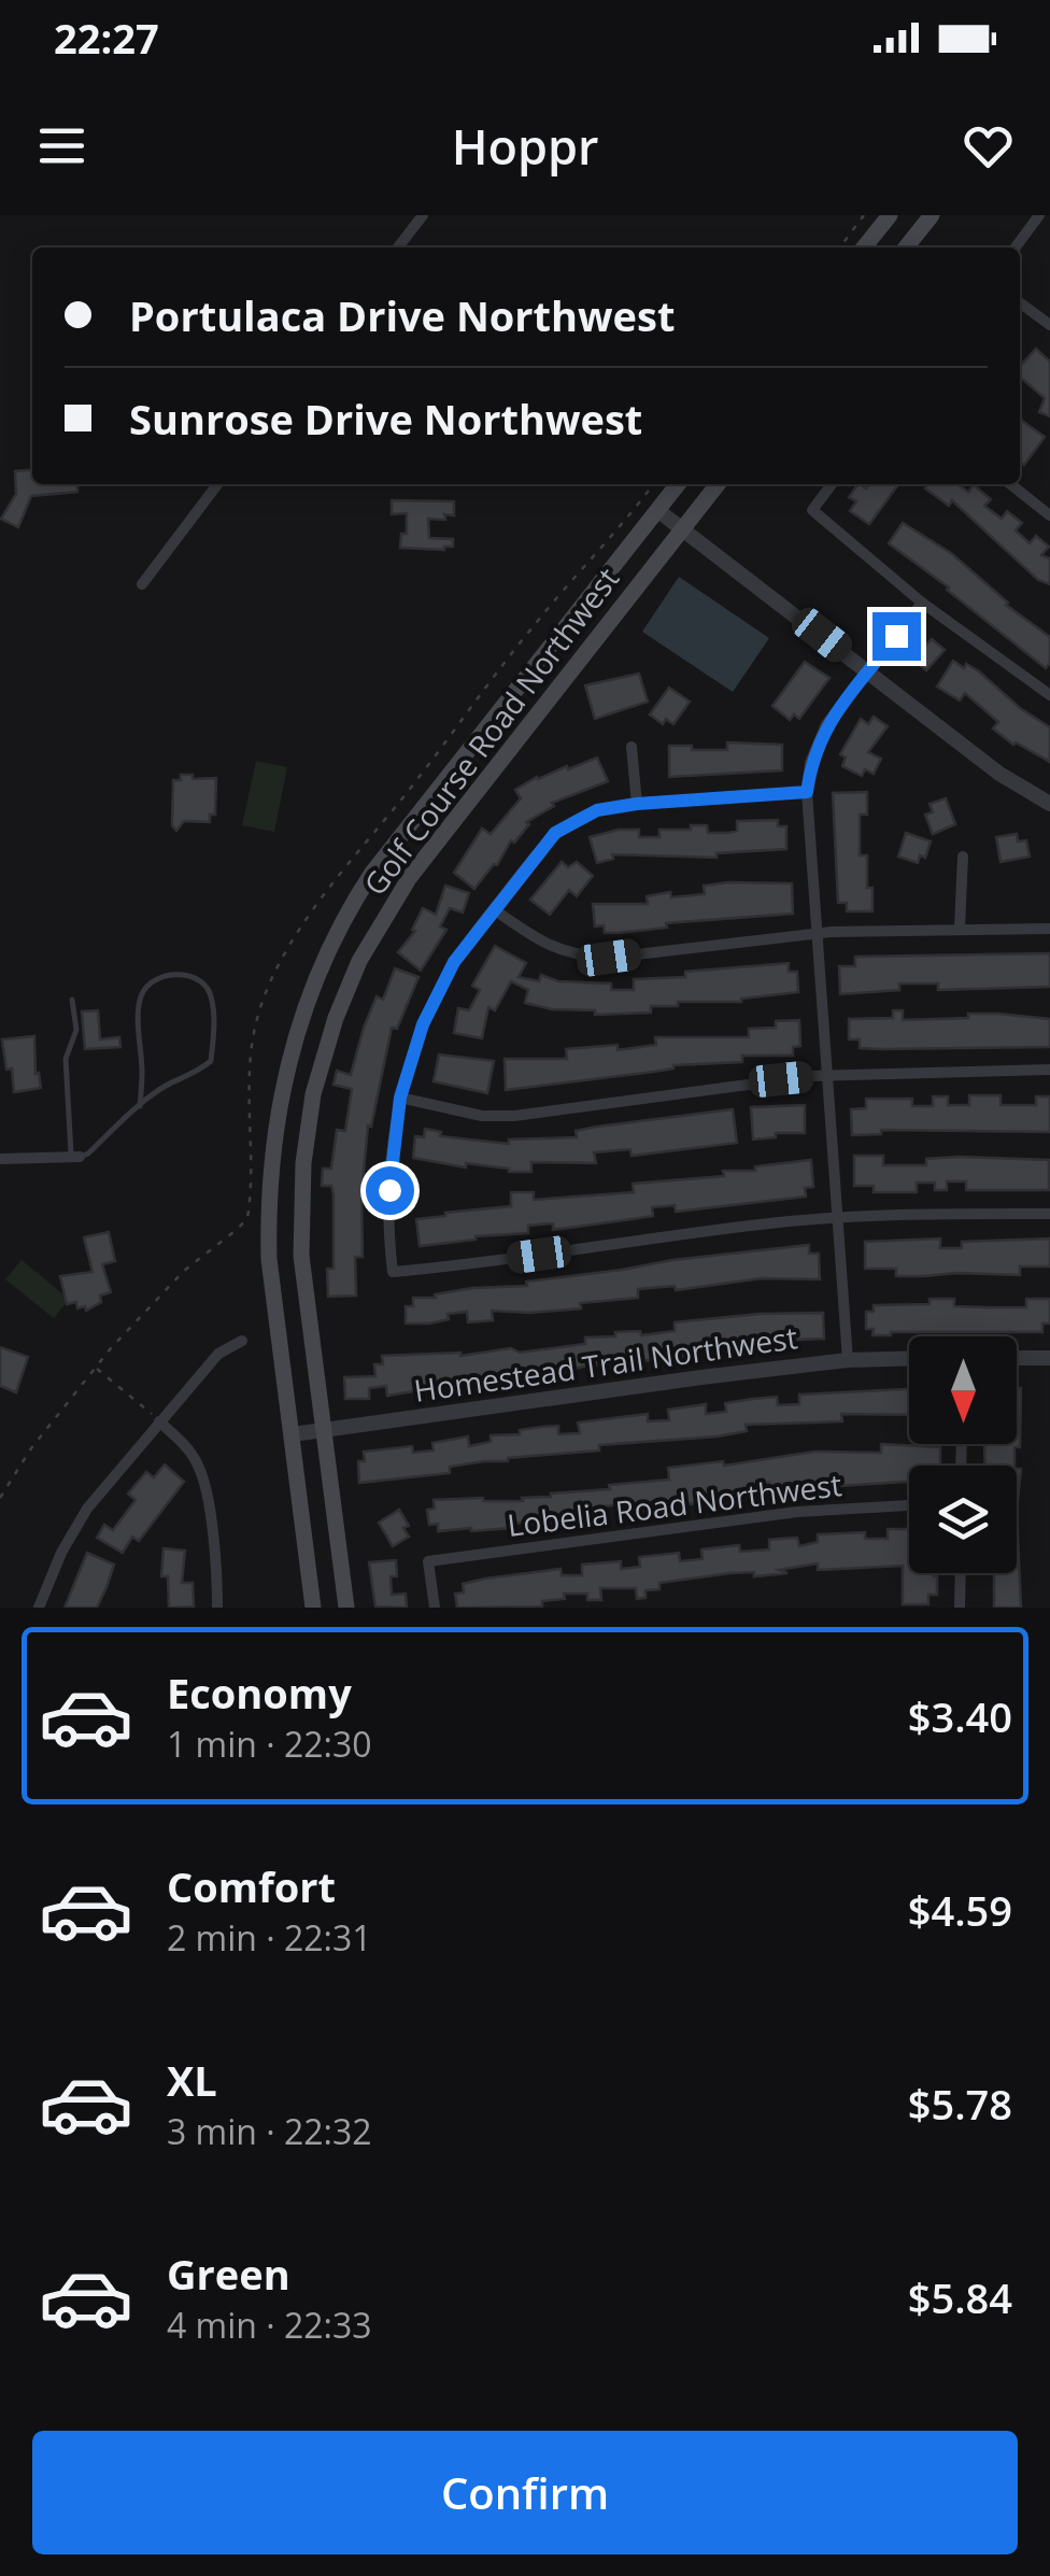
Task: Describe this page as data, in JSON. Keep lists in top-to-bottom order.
{
  "streets": {
    "main road": ["Golf Course Road Northwest"],
    "street": ["Homestead Trail Northwest", "Lobelia Road Northwest"]
  },
  "crossings": [
    ["Golf Course Road Northwest", "Homestead Trail Northwest"]
  ],
  "north": "bottom",
  "page": {
    "status": "22:27",
    "header": "Hoppr",
    "banner": ["Portulaca Drive Northwest", "Sunrose Drive Northwest"],
    "list": [
      {
        "name": "Economy",
        "note": "1 min · 22:30",
        "value": "$3.40"
      },
      {
        "name": "Comfort",
        "note": "2 min · 22:31",
        "value": "$4.59"
      },
      {
        "name": "XL",
        "note": "3 min · 22:32",
        "value": "$5.78"
      },
      {
        "name": "Green",
        "note": "4 min · 22:33",
        "value": "$5.84"
      }
    ],
    "buttons": "Confirm"
  }
}
